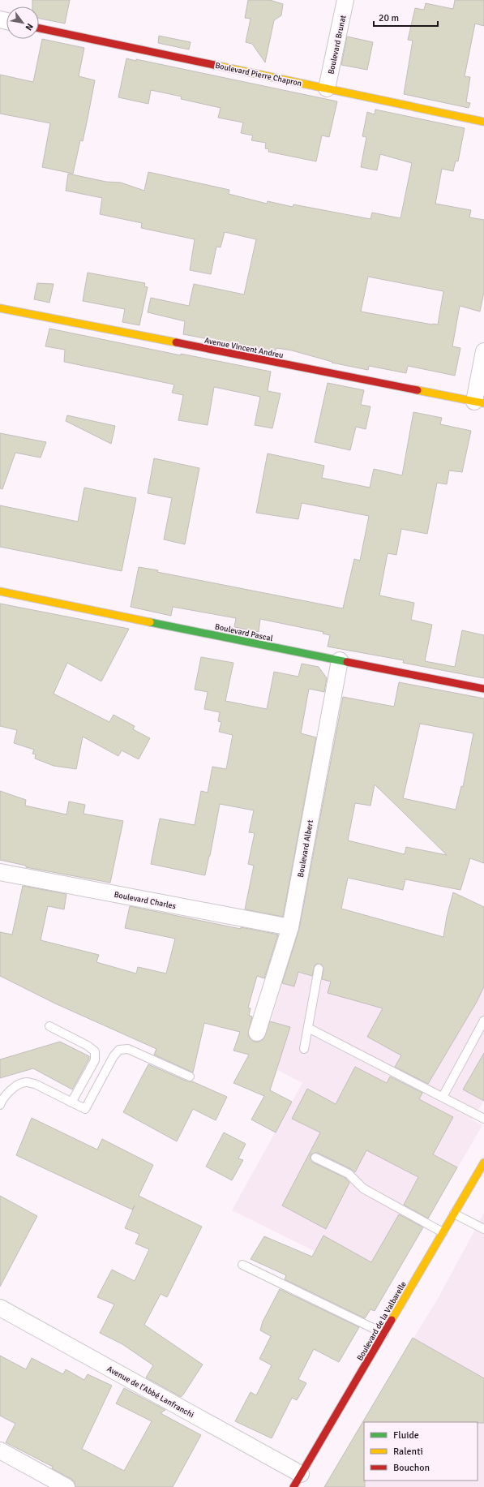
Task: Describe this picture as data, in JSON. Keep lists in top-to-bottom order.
{
  "streets": {
    "street": [
      "Boulevard Brunat",
      "Boulevard Pierre Chapron",
      "Avenue Vincent Andreu",
      "Boulevard Pascal",
      "Boulevard Albert",
      "Boulevard Charles",
      "Boulevard de la Valbarelle",
      "Avenue de l'Abbé Lanfranchi"
    ]
  },
  "crossings": [
    ["Boulevard Brunat", "Boulevard Pierre Chapron"],
    ["Boulevard Pascal", "Boulevard Albert"],
    ["Boulevard Albert", "Boulevard Charles"],
    ["Boulevard de la Valbarelle", "Avenue de l'Abbé Lanfranchi"]
  ],
  "legend": ["Fluide", "Ralenti", "Bouchon"],
  "scale_bar": "20 m",
  "north": "bottom right"
}
